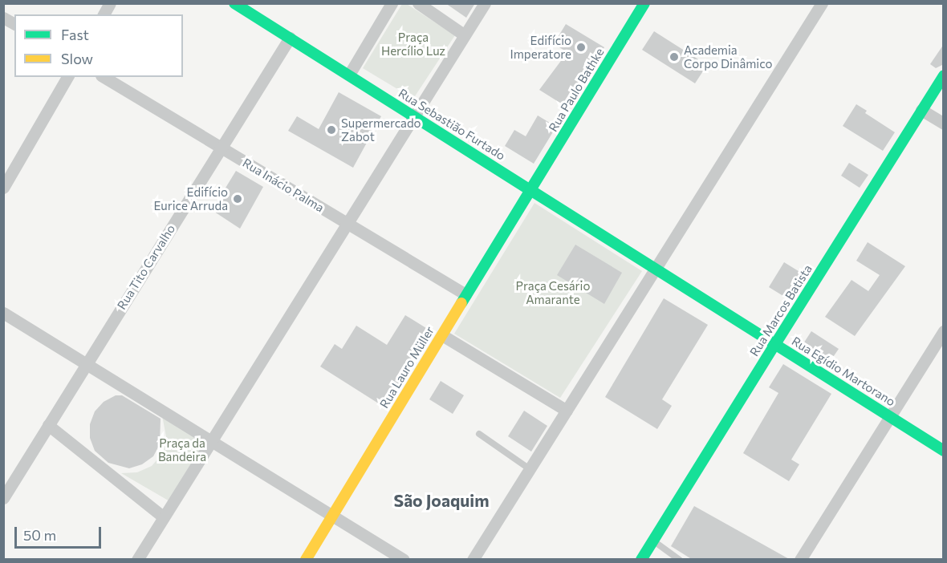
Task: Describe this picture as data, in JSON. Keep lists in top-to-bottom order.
{
  "streets": {
    "main road": [
      "Rua Paulo Bathke",
      "Rua Sebastião Furtado",
      "Rua Marcos Batista",
      "Rua Lauro Müller",
      "Rua Egídio Martorano"
    ],
    "street": ["Rua Inácio Palma", "Rua Tito Carvalho"]
  },
  "crossings": [
    ["Rua Paulo Bathke", "Rua Sebastião Furtado"],
    ["Rua Paulo Bathke", "Rua Lauro Müller"],
    ["Rua Sebastião Furtado", "Rua Tito Carvalho"],
    ["Rua Sebastião Furtado", "Rua Lauro Müller"],
    ["Rua Sebastião Furtado", "Rua Egídio Martorano"],
    ["Rua Inácio Palma", "Rua Tito Carvalho"],
    ["Rua Inácio Palma", "Rua Lauro Müller"],
    ["Rua Marcos Batista", "Rua Egídio Martorano"]
  ],
  "districts": ["São Joaquim"],
  "parks": ["Praça Hercílio Luz", "Praça Cesário Amarante", "Praça da Bandeira"],
  "places": [
    "Edifício Imperatore",
    "Academia Corpo Dinâmico",
    "Supermercado Zabot",
    "Edifício Eurice Arruda"
  ],
  "legend": ["Fast", "Slow"],
  "scale_bar": "50 m"
}
